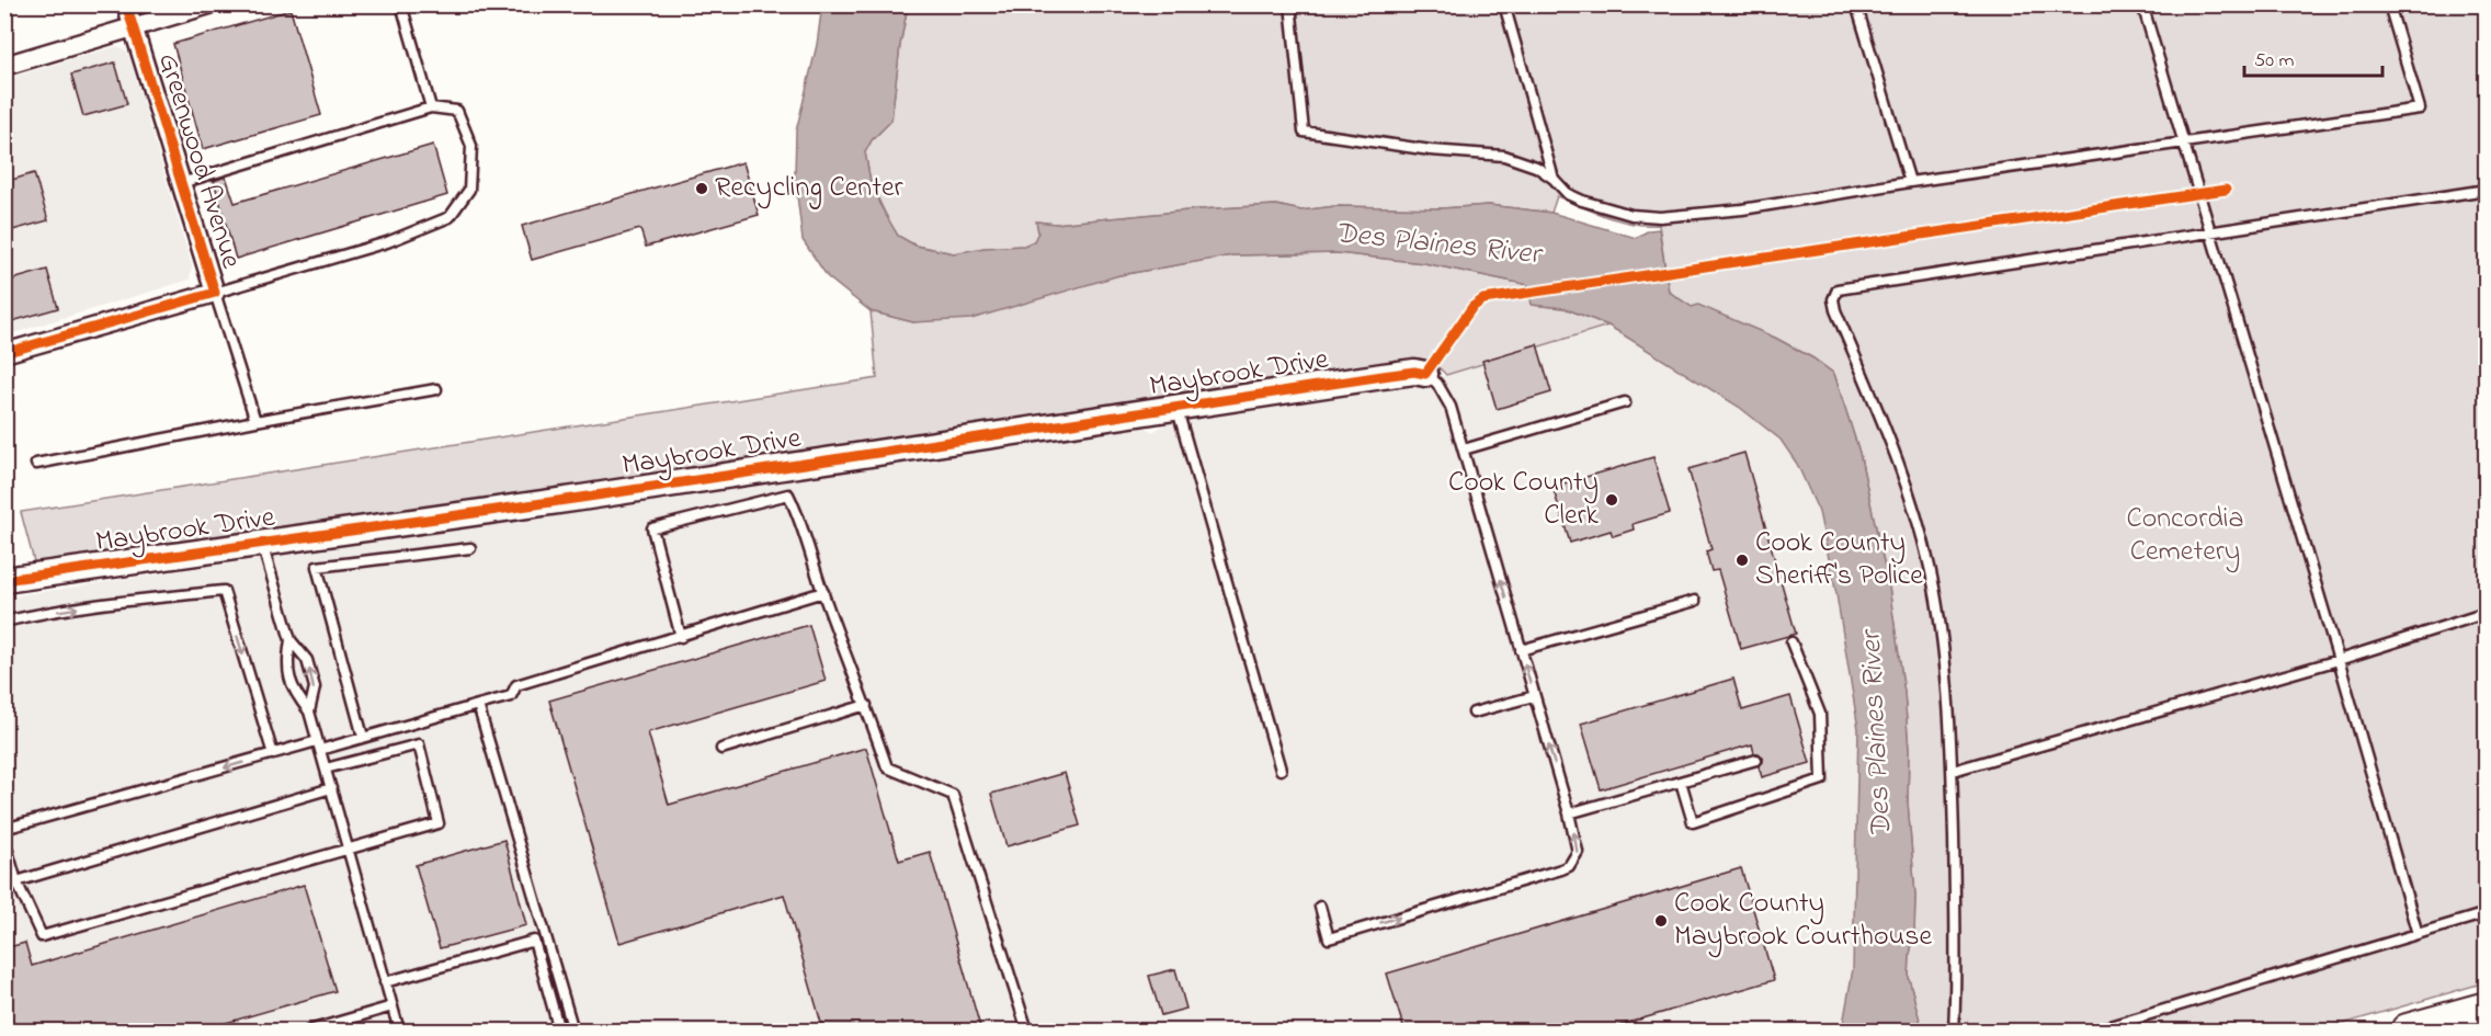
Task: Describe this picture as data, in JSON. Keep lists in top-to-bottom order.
{
  "streets": {
    "street": ["Greenwood Avenue", "Maybrook Drive"]
  },
  "water": ["Des Plaines River"],
  "parks": ["Concordia Cemetery"],
  "places": [
    "Recycling Center",
    "Cook County Clerk",
    "Cook County Sheriff's Police",
    "Cook County Maybrook Courthouse"
  ],
  "scale_bar": "50 m"
}
